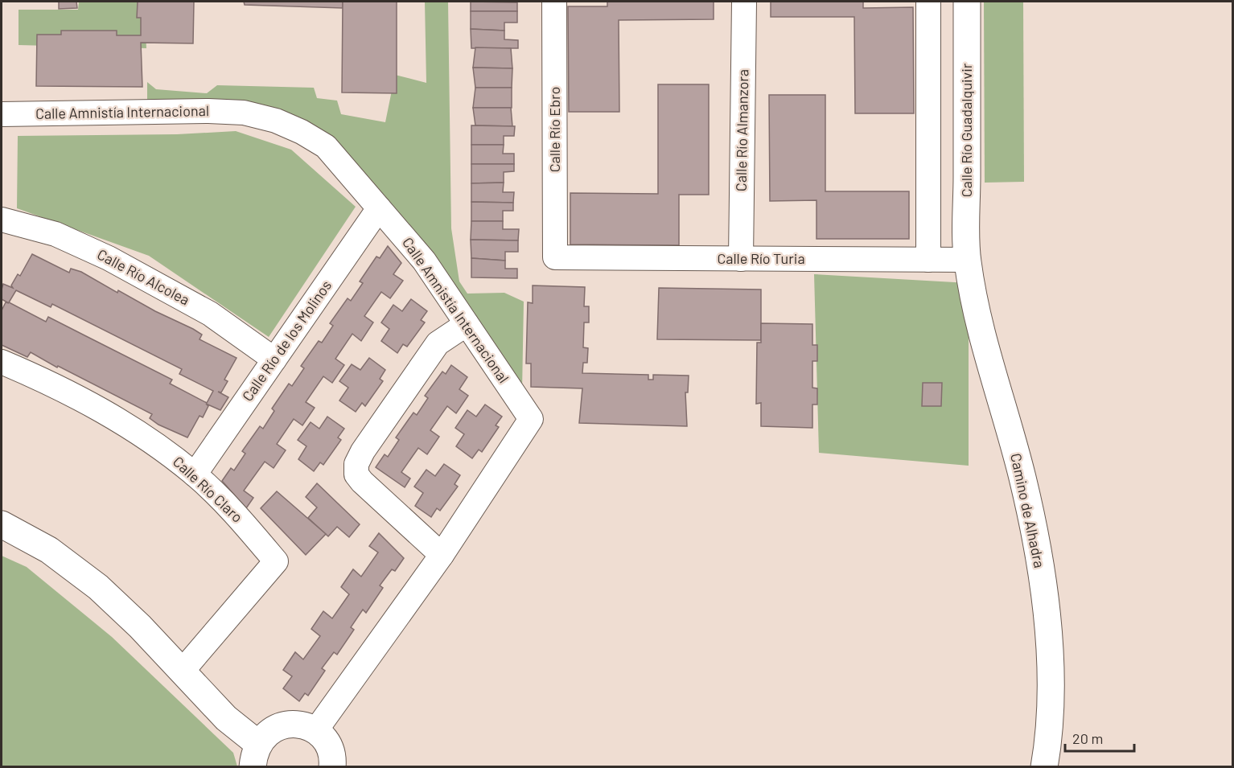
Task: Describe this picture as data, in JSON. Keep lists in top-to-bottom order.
{
  "streets": {
    "street": [
      "Calle Amnistía Internacional",
      "Calle Río Ebro",
      "Calle Río Almanzora",
      "Calle Río Guadalquivir",
      "Calle Río Turia",
      "Calle Río Alcolea",
      "Calle Río de los Molinos",
      "Calle Río Claro",
      "Camino de Alhadra"
    ]
  },
  "crossings": [
    ["Calle Amnistía Internacional", "Calle Río de los Molinos"],
    ["Calle Río Ebro", "Calle Río Turia"],
    ["Calle Río Almanzora", "Calle Río Turia"],
    ["Calle Río Guadalquivir", "Calle Río Turia"],
    ["Calle Río Guadalquivir", "Camino de Alhadra"],
    ["Calle Río Turia", "Camino de Alhadra"],
    ["Calle Río Alcolea", "Calle Río de los Molinos"],
    ["Calle Río de los Molinos", "Calle Río Claro"]
  ],
  "scale_bar": "20 m"
}
